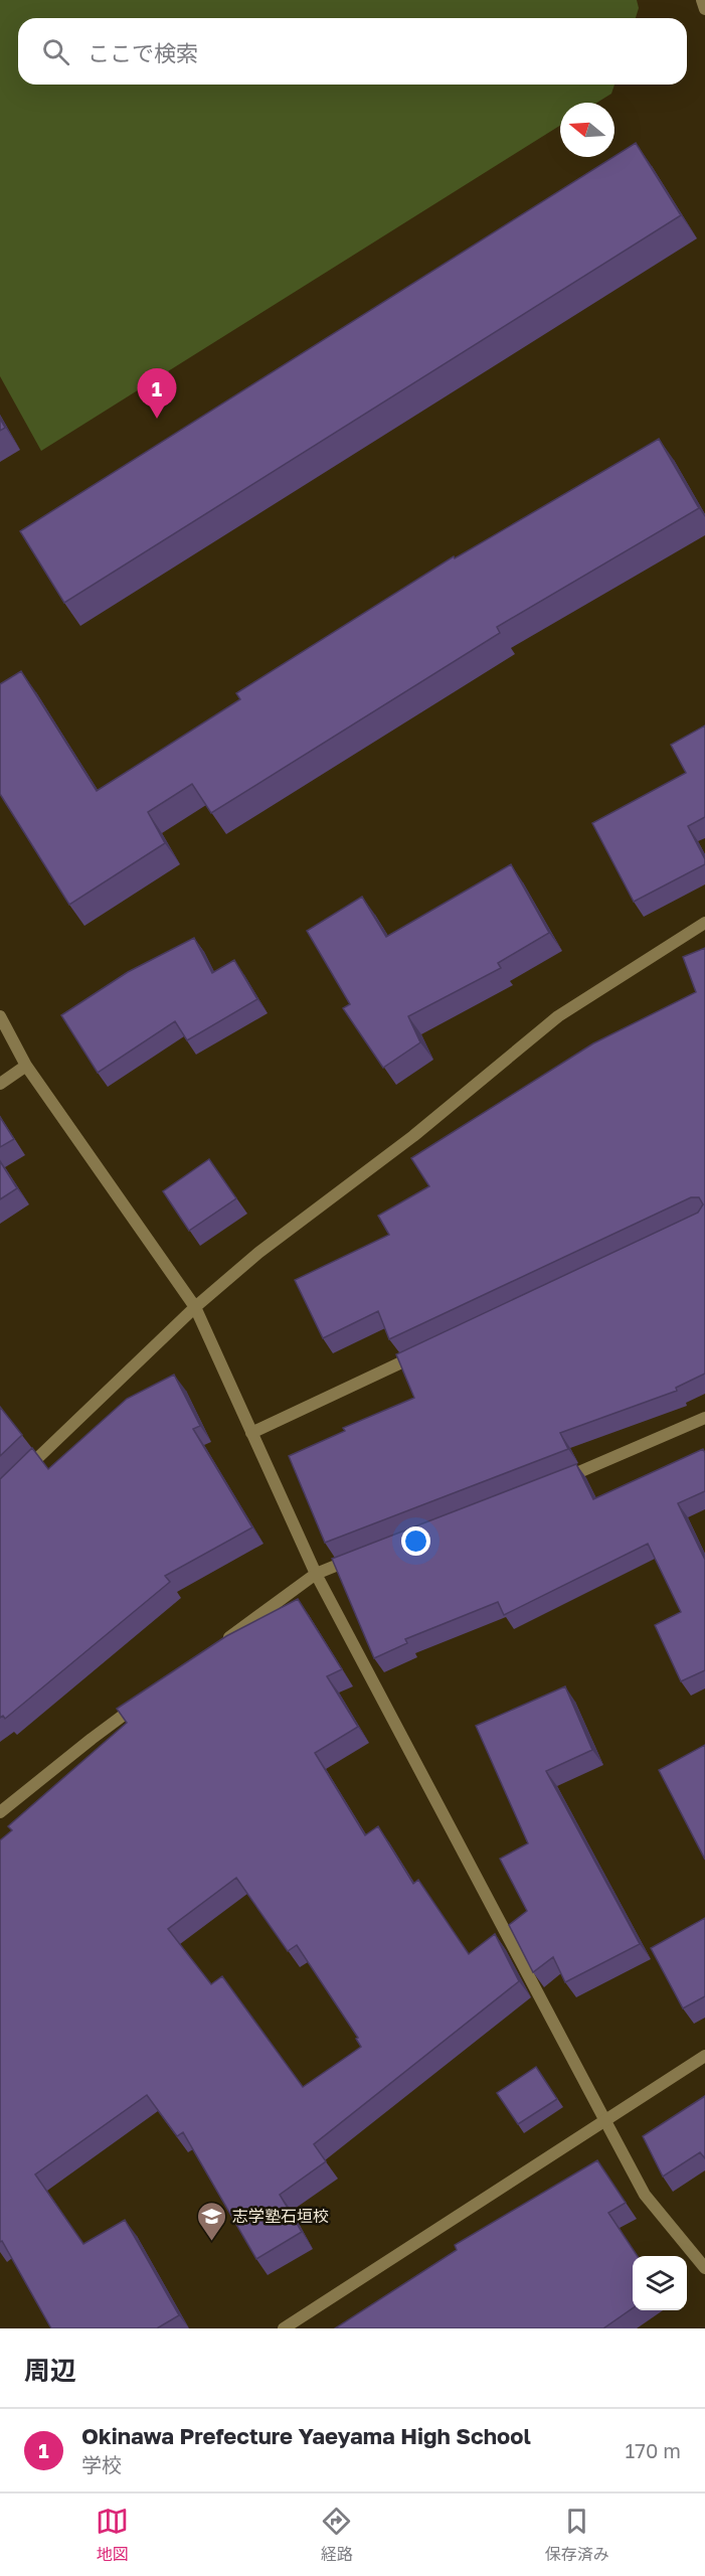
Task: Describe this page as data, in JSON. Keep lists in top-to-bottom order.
{
  "places": {
    "school or university": ["志学塾石垣校"]
  },
  "north": "left",
  "page": {
    "search": "ここで検索",
    "pins": "1",
    "heading": "周辺",
    "list": [
      {
        "mark": "1",
        "name": "Okinawa Prefecture Yaeyama High School",
        "note": "学校",
        "value": "170 m"
      }
    ],
    "nav": ["地図", "経路", "保存済み"]
  }
}
